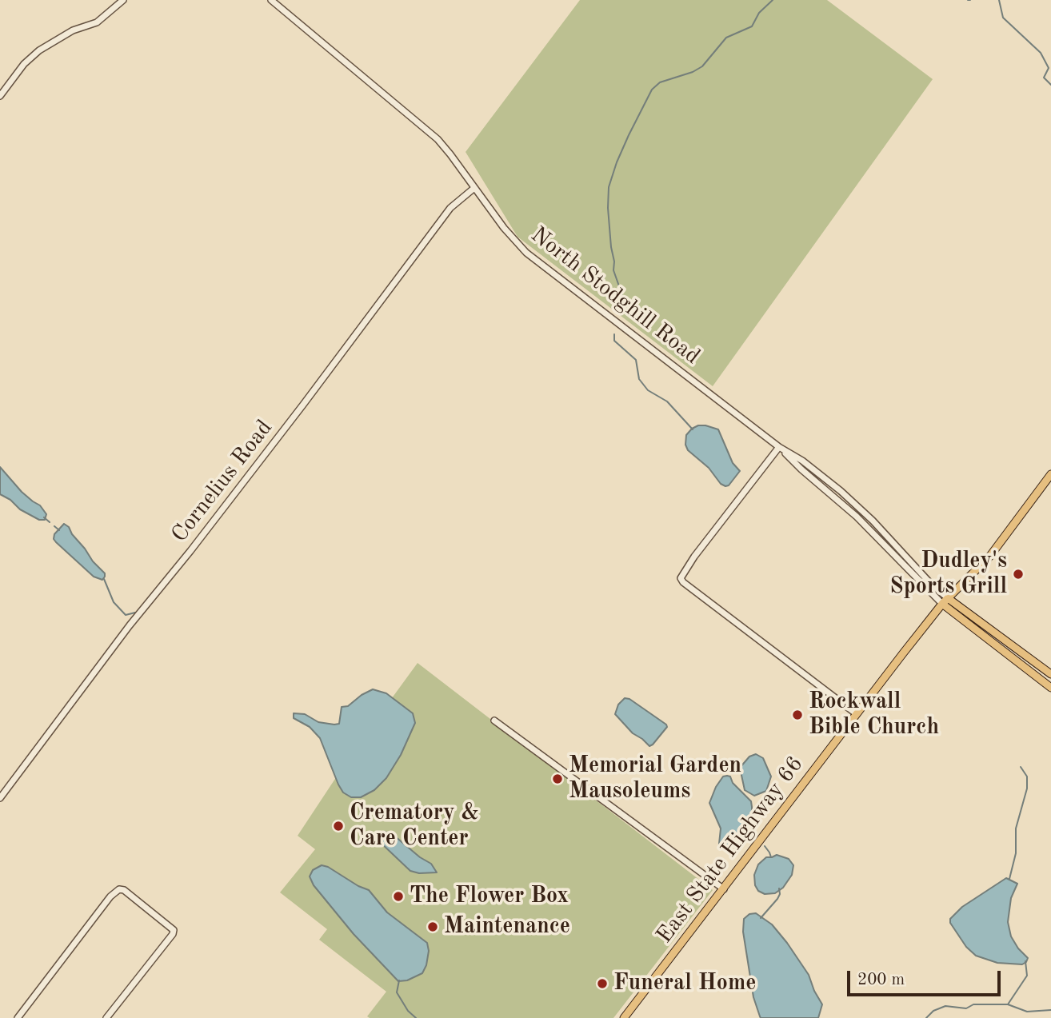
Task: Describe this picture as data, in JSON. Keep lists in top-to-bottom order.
{
  "streets": {
    "main road": ["North Stodghill Road", "East State Highway 66"],
    "street": ["Cornelius Road"]
  },
  "crossings": [
    ["North Stodghill Road", "Cornelius Road"],
    ["North Stodghill Road", "East State Highway 66"]
  ],
  "places": [
    "Dudley's Sports Grill",
    "Rockwall Bible Church",
    "Memorial Garden Mausoleums",
    "Crematory & Care Center",
    "The Flower Box",
    "Maintenance",
    "Funeral Home"
  ],
  "scale_bar": "200 m"
}
